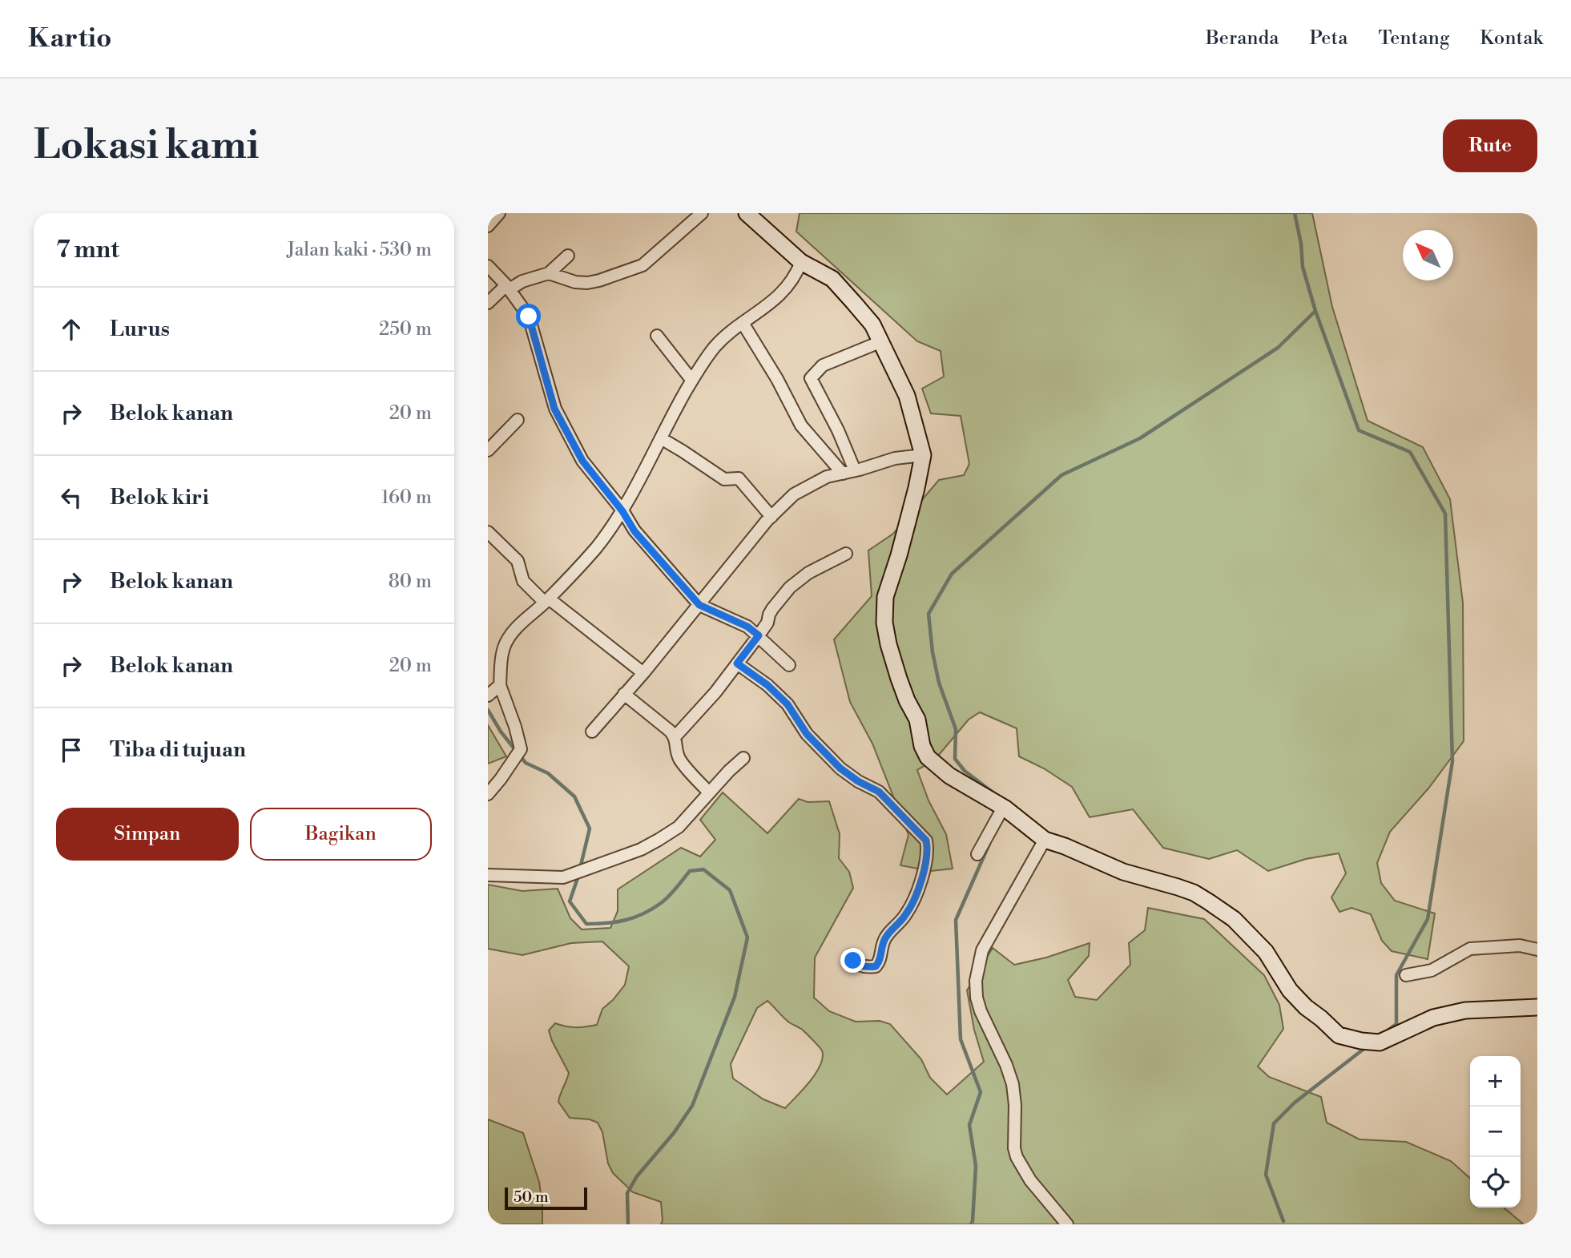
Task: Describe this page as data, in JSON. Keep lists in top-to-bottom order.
{
  "scale_bar": "50 m",
  "north": "top left",
  "page": {
    "header": "Kartio",
    "nav": [
      "Beranda",
      "Peta",
      "Tentang",
      "Kontak"
    ],
    "buttons": [
      "Rute",
      ["Simpan", "Bagikan"]
    ],
    "title": "Lokasi kami",
    "heading": ["7 mnt", "Jalan kaki · 530 m"],
    "list": [
      ["Lurus", "250 m"],
      ["Belok kanan", "20 m"],
      ["Belok kiri", "160 m"],
      ["Belok kanan", "80 m"],
      ["Belok kanan", "20 m"],
      "Tiba di tujuan"
    ],
    "map_buttons": ["+", "−"],
    "scale": "50 m"
  }
}
